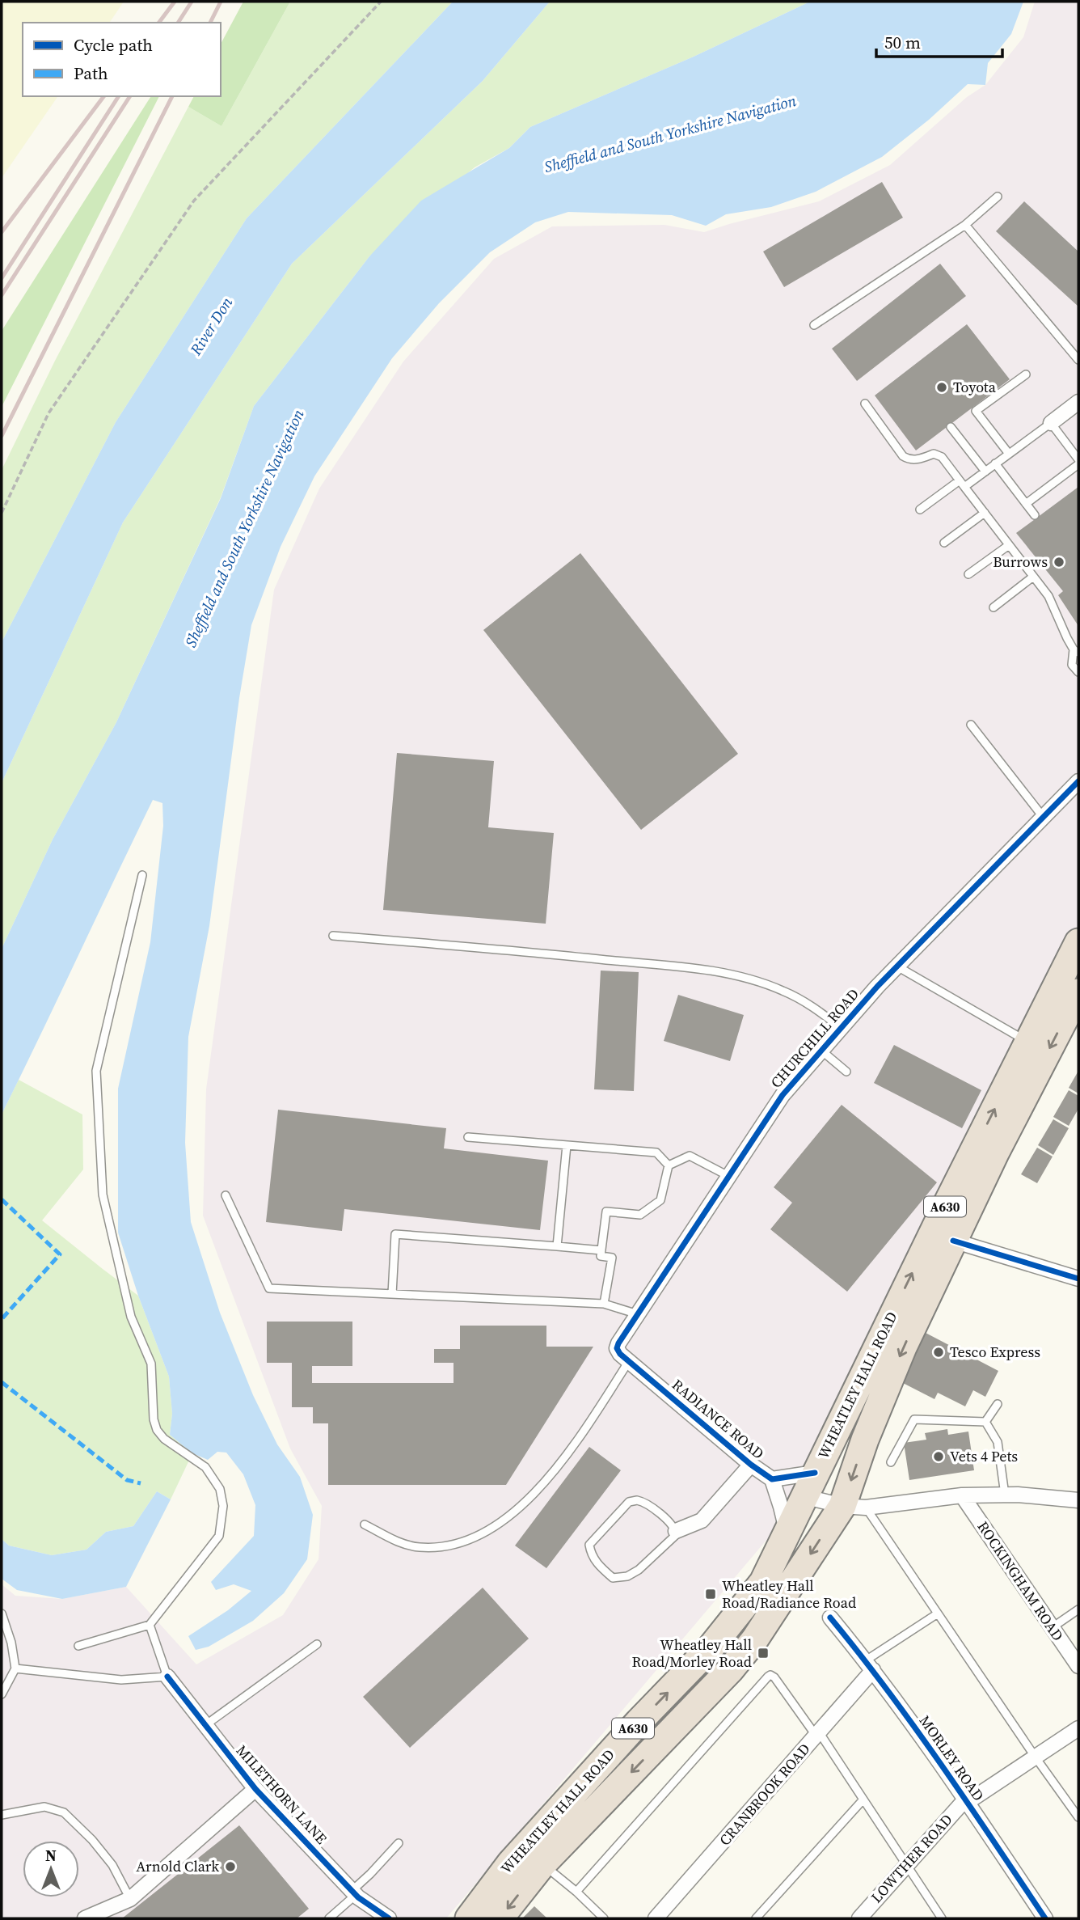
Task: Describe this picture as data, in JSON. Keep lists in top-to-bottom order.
{
  "streets": {
    "highway": ["A630", "WHEATLEY HALL ROAD"],
    "street": [
      "CHURCHILL ROAD",
      "RADIANCE ROAD",
      "ROCKINGHAM ROAD",
      "MORLEY ROAD",
      "MILETHORN LANE",
      "CRANBROOK ROAD",
      "LOWTHER ROAD"
    ]
  },
  "crossings": [
    ["CHURCHILL ROAD", "RADIANCE ROAD"],
    ["MORLEY ROAD", "CRANBROOK ROAD"],
    ["MORLEY ROAD", "LOWTHER ROAD"]
  ],
  "water": ["Sheffield and South Yorkshire Navigation", "River Don"],
  "places": {
    "other": [
      "Toyota",
      "Burrows",
      "Tesco Express",
      "Vets 4 Pets",
      "Arnold Clark"
    ],
    "transit": ["Wheatley Hall Road/Radiance Road", "Wheatley Hall Road/Morley Road"]
  },
  "legend": ["Cycle path", "Path"],
  "scale_bar": "50 m",
  "north": "top"
}
